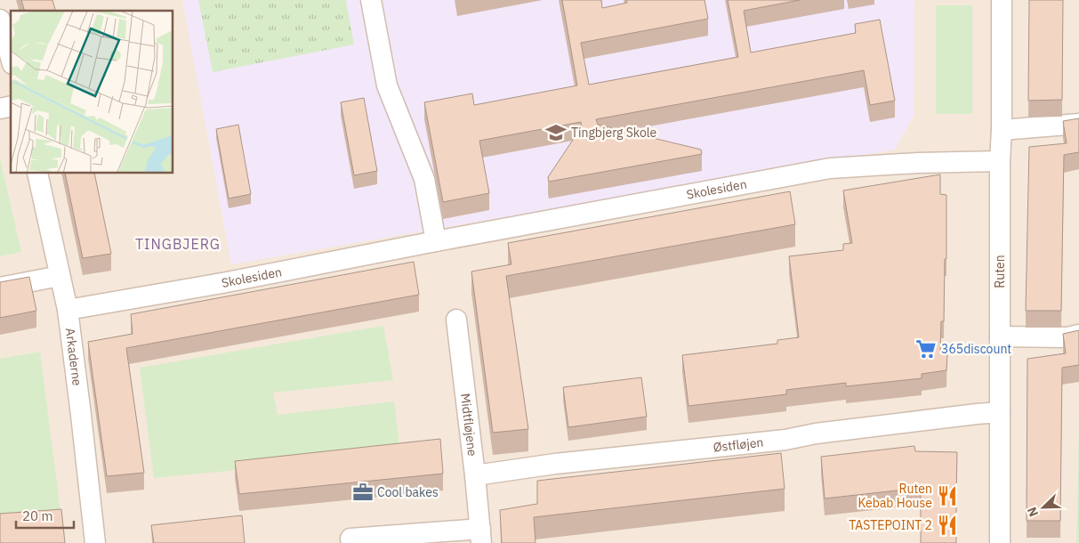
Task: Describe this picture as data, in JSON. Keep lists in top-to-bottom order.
{
  "streets": {
    "street": [
      "Skolesiden",
      "Ruten",
      "Arkaderne",
      "Midtfløjene",
      "Østfløjen"
    ]
  },
  "crossings": [
    ["Skolesiden", "Ruten"],
    ["Skolesiden", "Arkaderne"],
    ["Ruten", "Østfløjen"],
    ["Midtfløjene", "Østfløjen"]
  ],
  "districts": ["TINGBJERG"],
  "places": {
    "school or university": ["Tingbjerg Skole"],
    "supermarket": ["365discount"],
    "office": ["Cool bakes"],
    "restaurant": ["Ruten Kebab House", "TASTEPOINT 2"]
  },
  "scale_bar": "20 m",
  "north": "bottom left"
}
